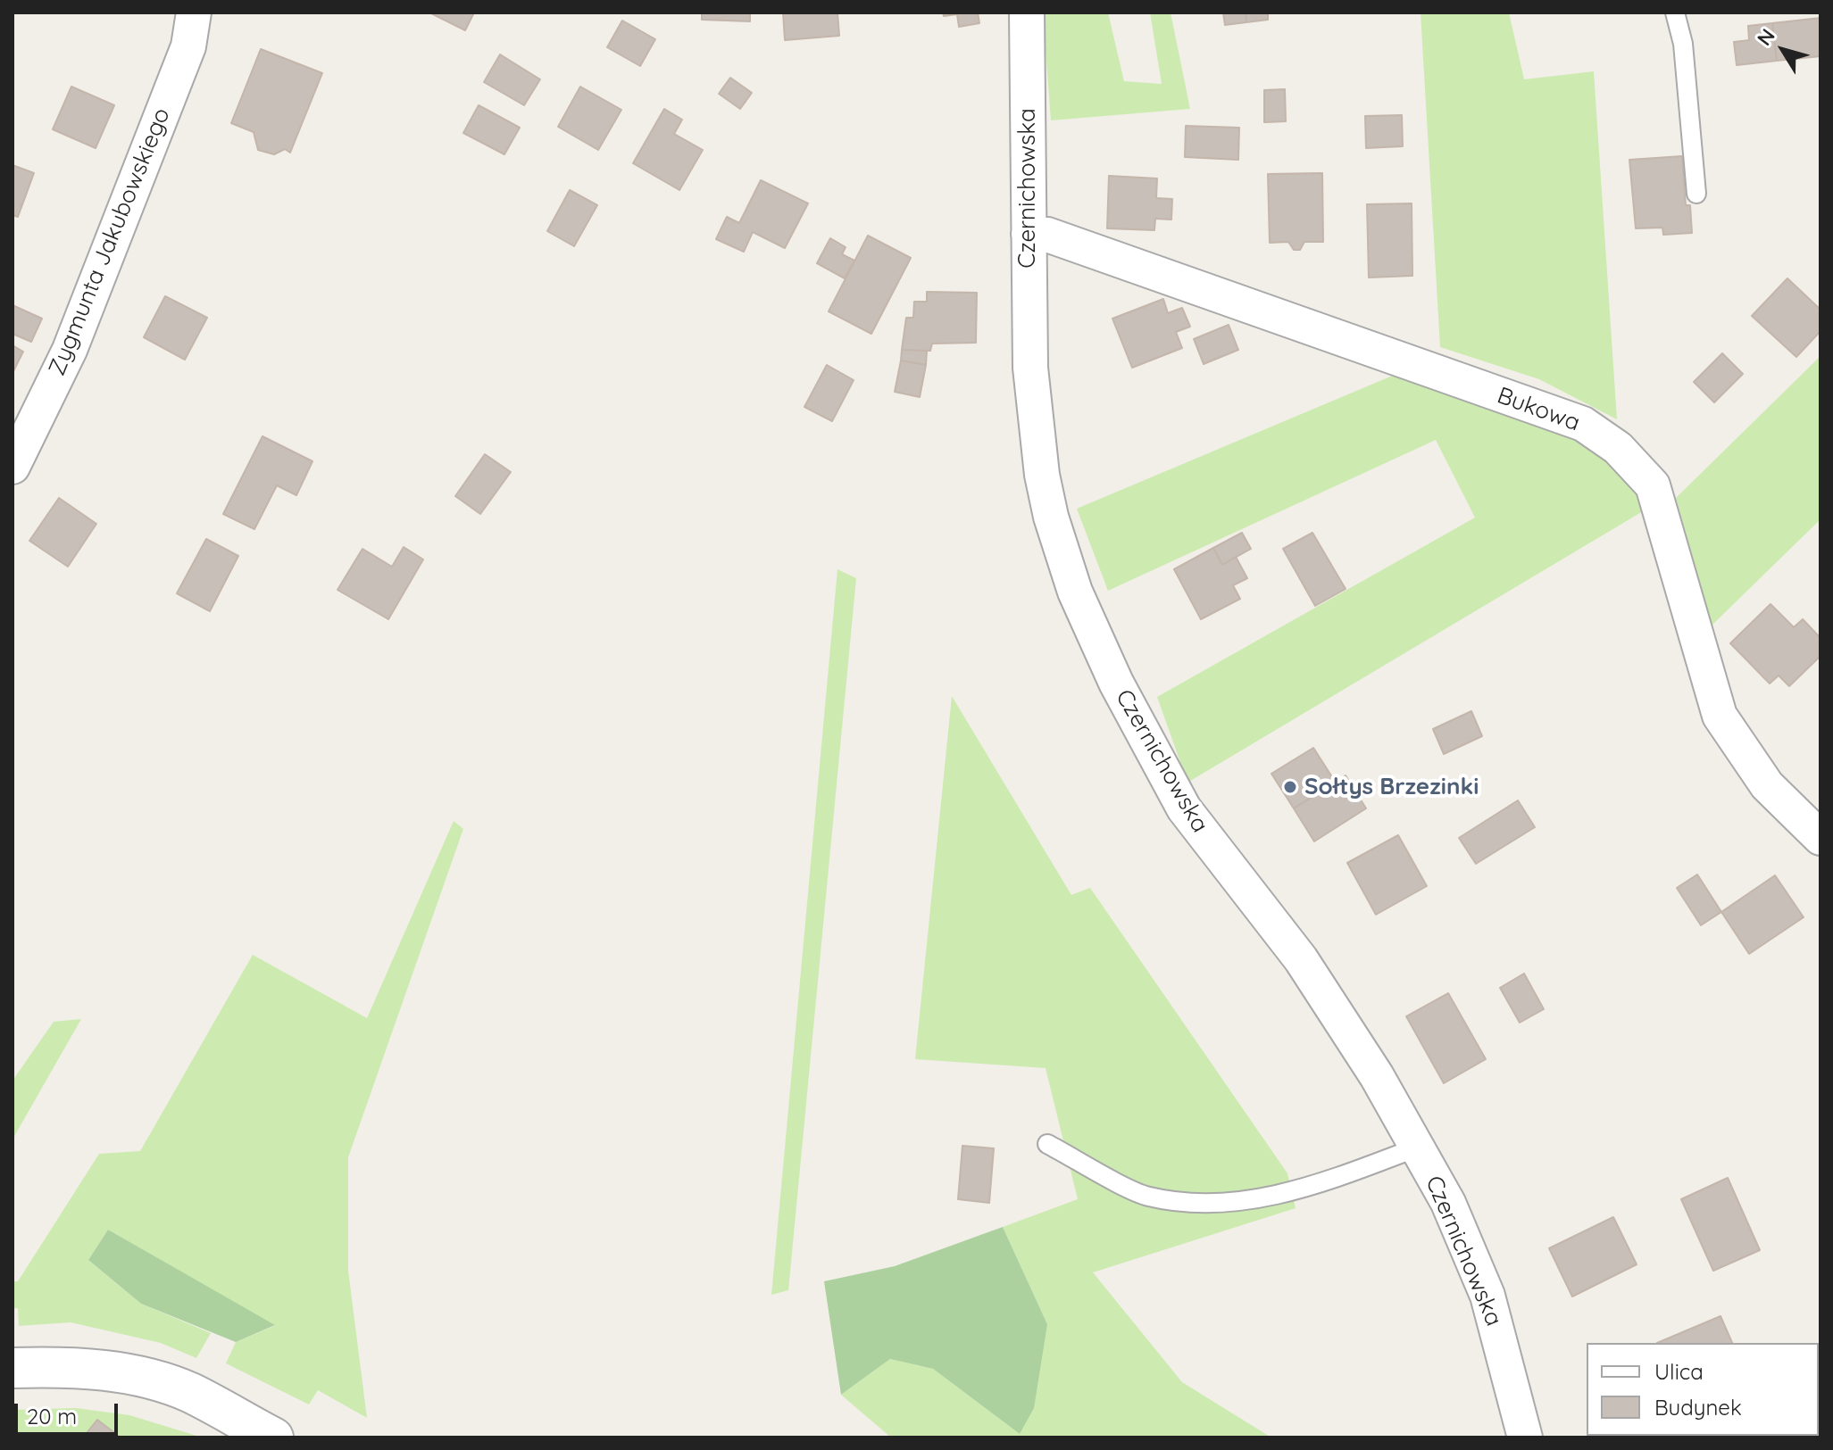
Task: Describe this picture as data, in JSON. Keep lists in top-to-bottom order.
{
  "streets": {
    "street": ["Czernichowska", "Zygmunta Jakubowskiego", "Bukowa"]
  },
  "crossings": [
    ["Czernichowska", "Bukowa"]
  ],
  "places": ["Sołtys Brzezinki"],
  "legend": ["Ulica", "Budynek"],
  "scale_bar": "20 m",
  "north": "top left"
}
